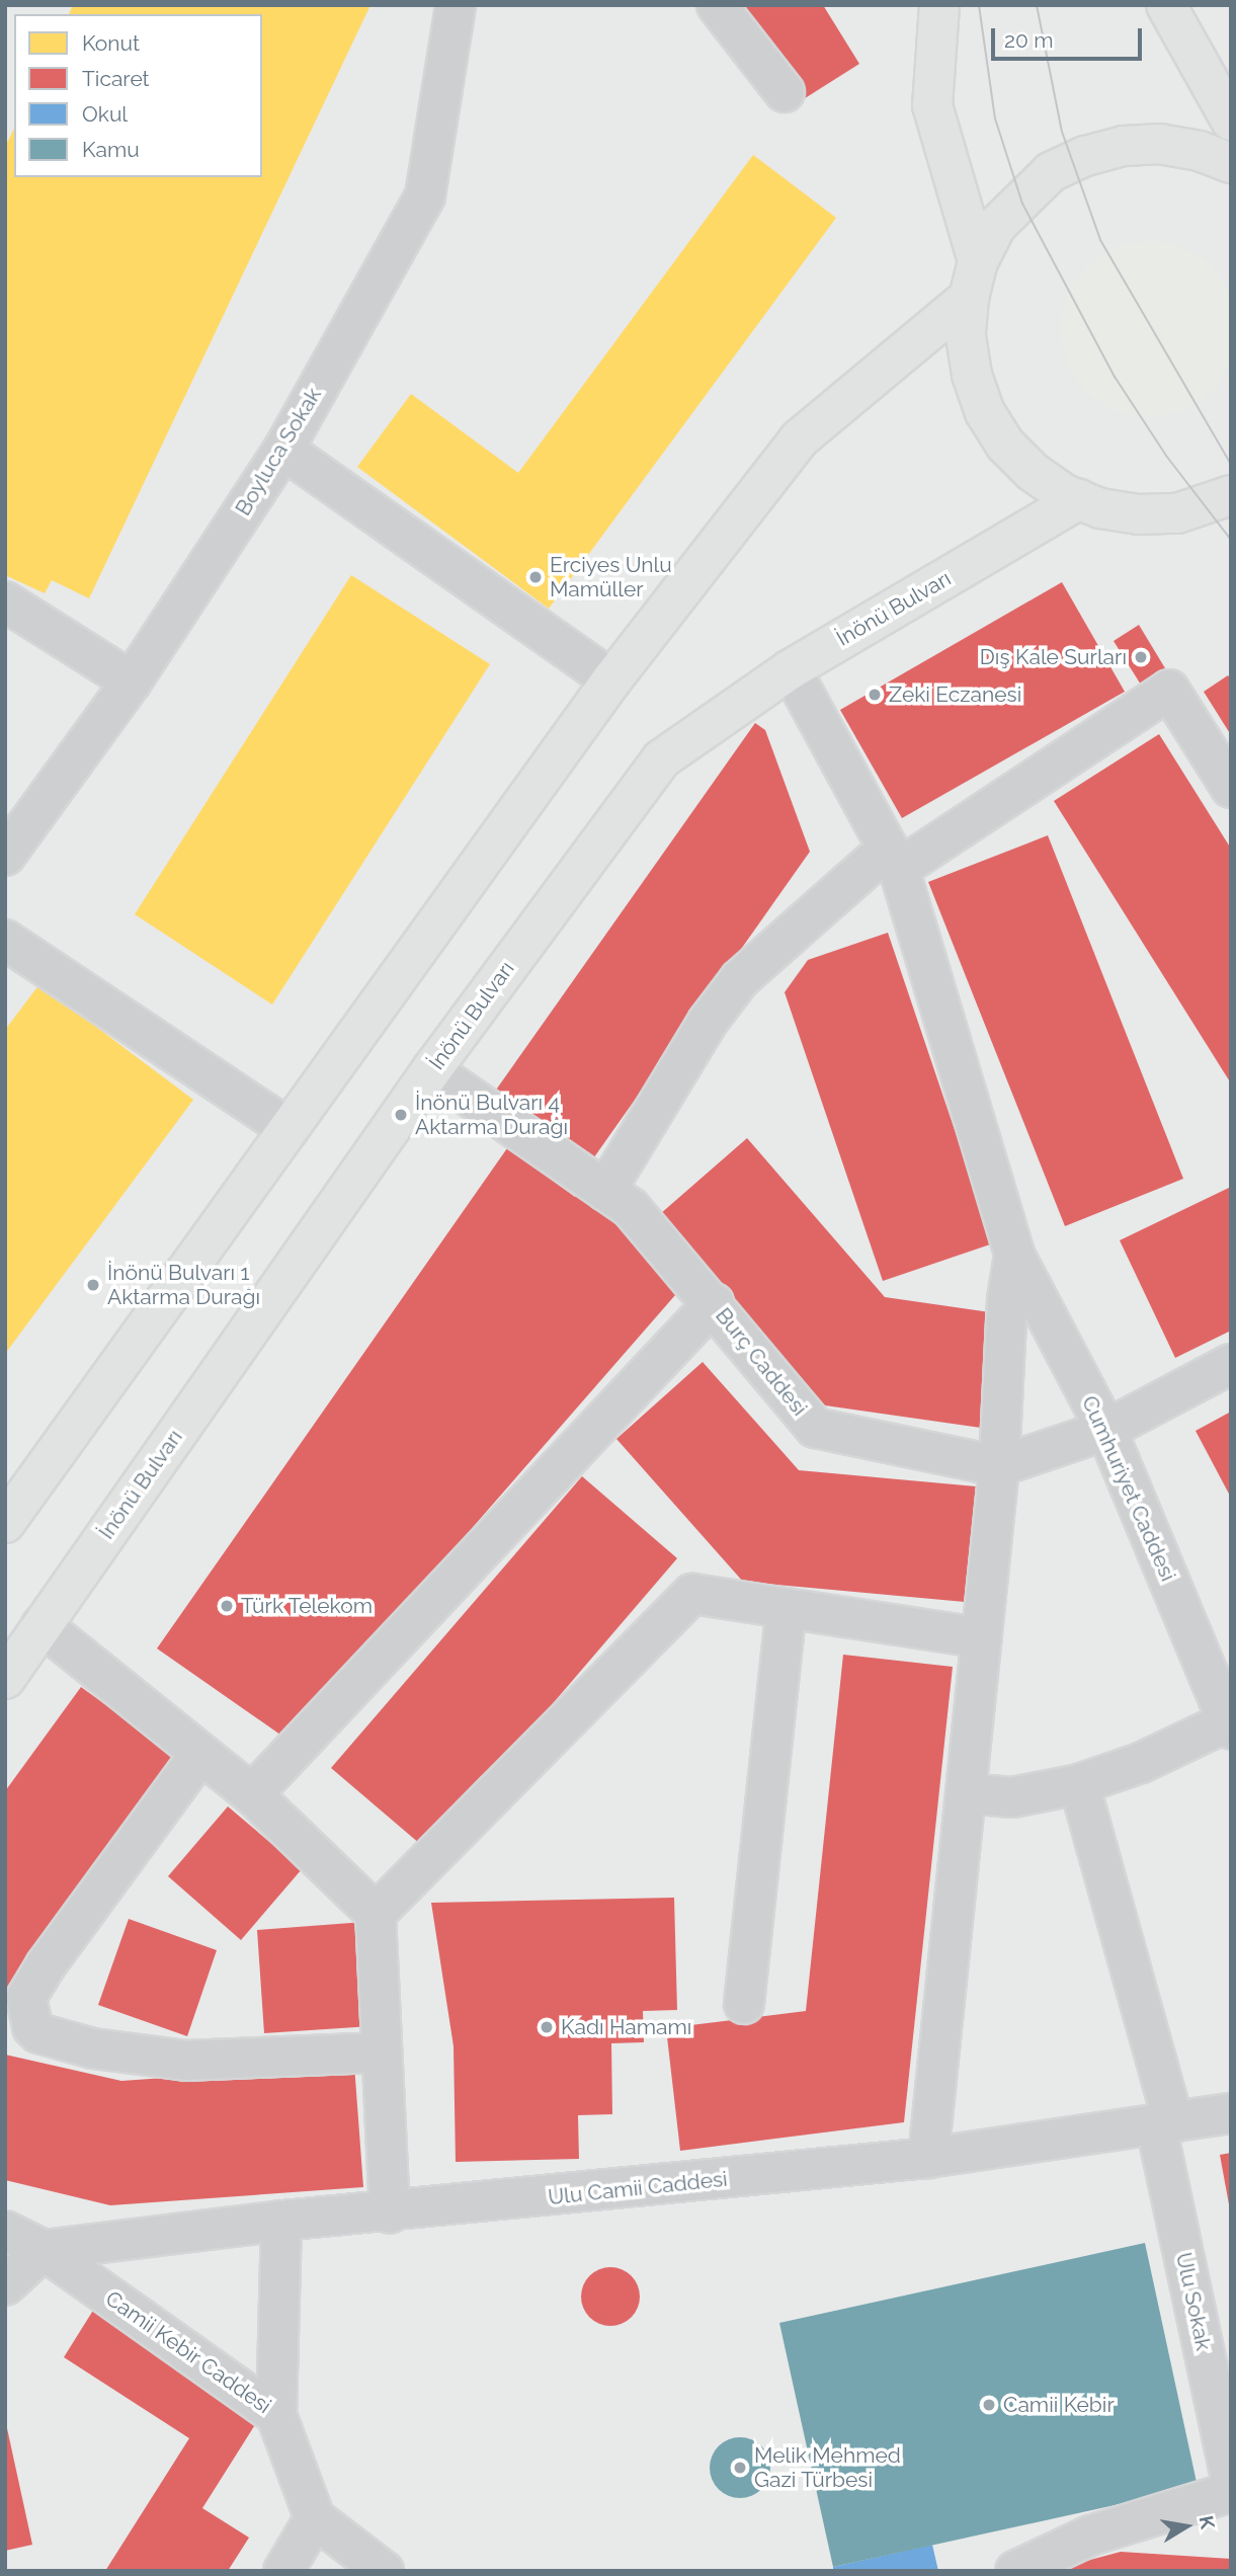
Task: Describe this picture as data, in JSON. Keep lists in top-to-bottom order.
{
  "streets": {
    "main road": ["İnönü Bulvarı"],
    "street": [
      "Boyluca Sokak",
      "Burç Caddesi",
      "Cumhuriyet Caddesi",
      "Ulu Camii Caddesi",
      "Ulu Sokak",
      "Camii Kebir Caddesi"
    ]
  },
  "crossings": [
    ["İnönü Bulvarı", "Burç Caddesi"],
    ["Ulu Camii Caddesi", "Ulu Sokak"],
    ["Ulu Camii Caddesi", "Camii Kebir Caddesi"]
  ],
  "places": [
    "Erciyes Unlu Mamüller",
    "Dış Kale Surları",
    "Zeki Eczanesi",
    "İnönü Bulvarı 4 Aktarma Durağı",
    "İnönü Bulvarı 1 Aktarma Durağı",
    "Türk Telekom",
    "Kadı Hamamı",
    "Camii Kebir",
    "Melik Mehmed Gazi Türbesi"
  ],
  "legend": [
    "Konut",
    "Ticaret",
    "Okul",
    "Kamu"
  ],
  "scale_bar": "20 m",
  "north": "right"
}
